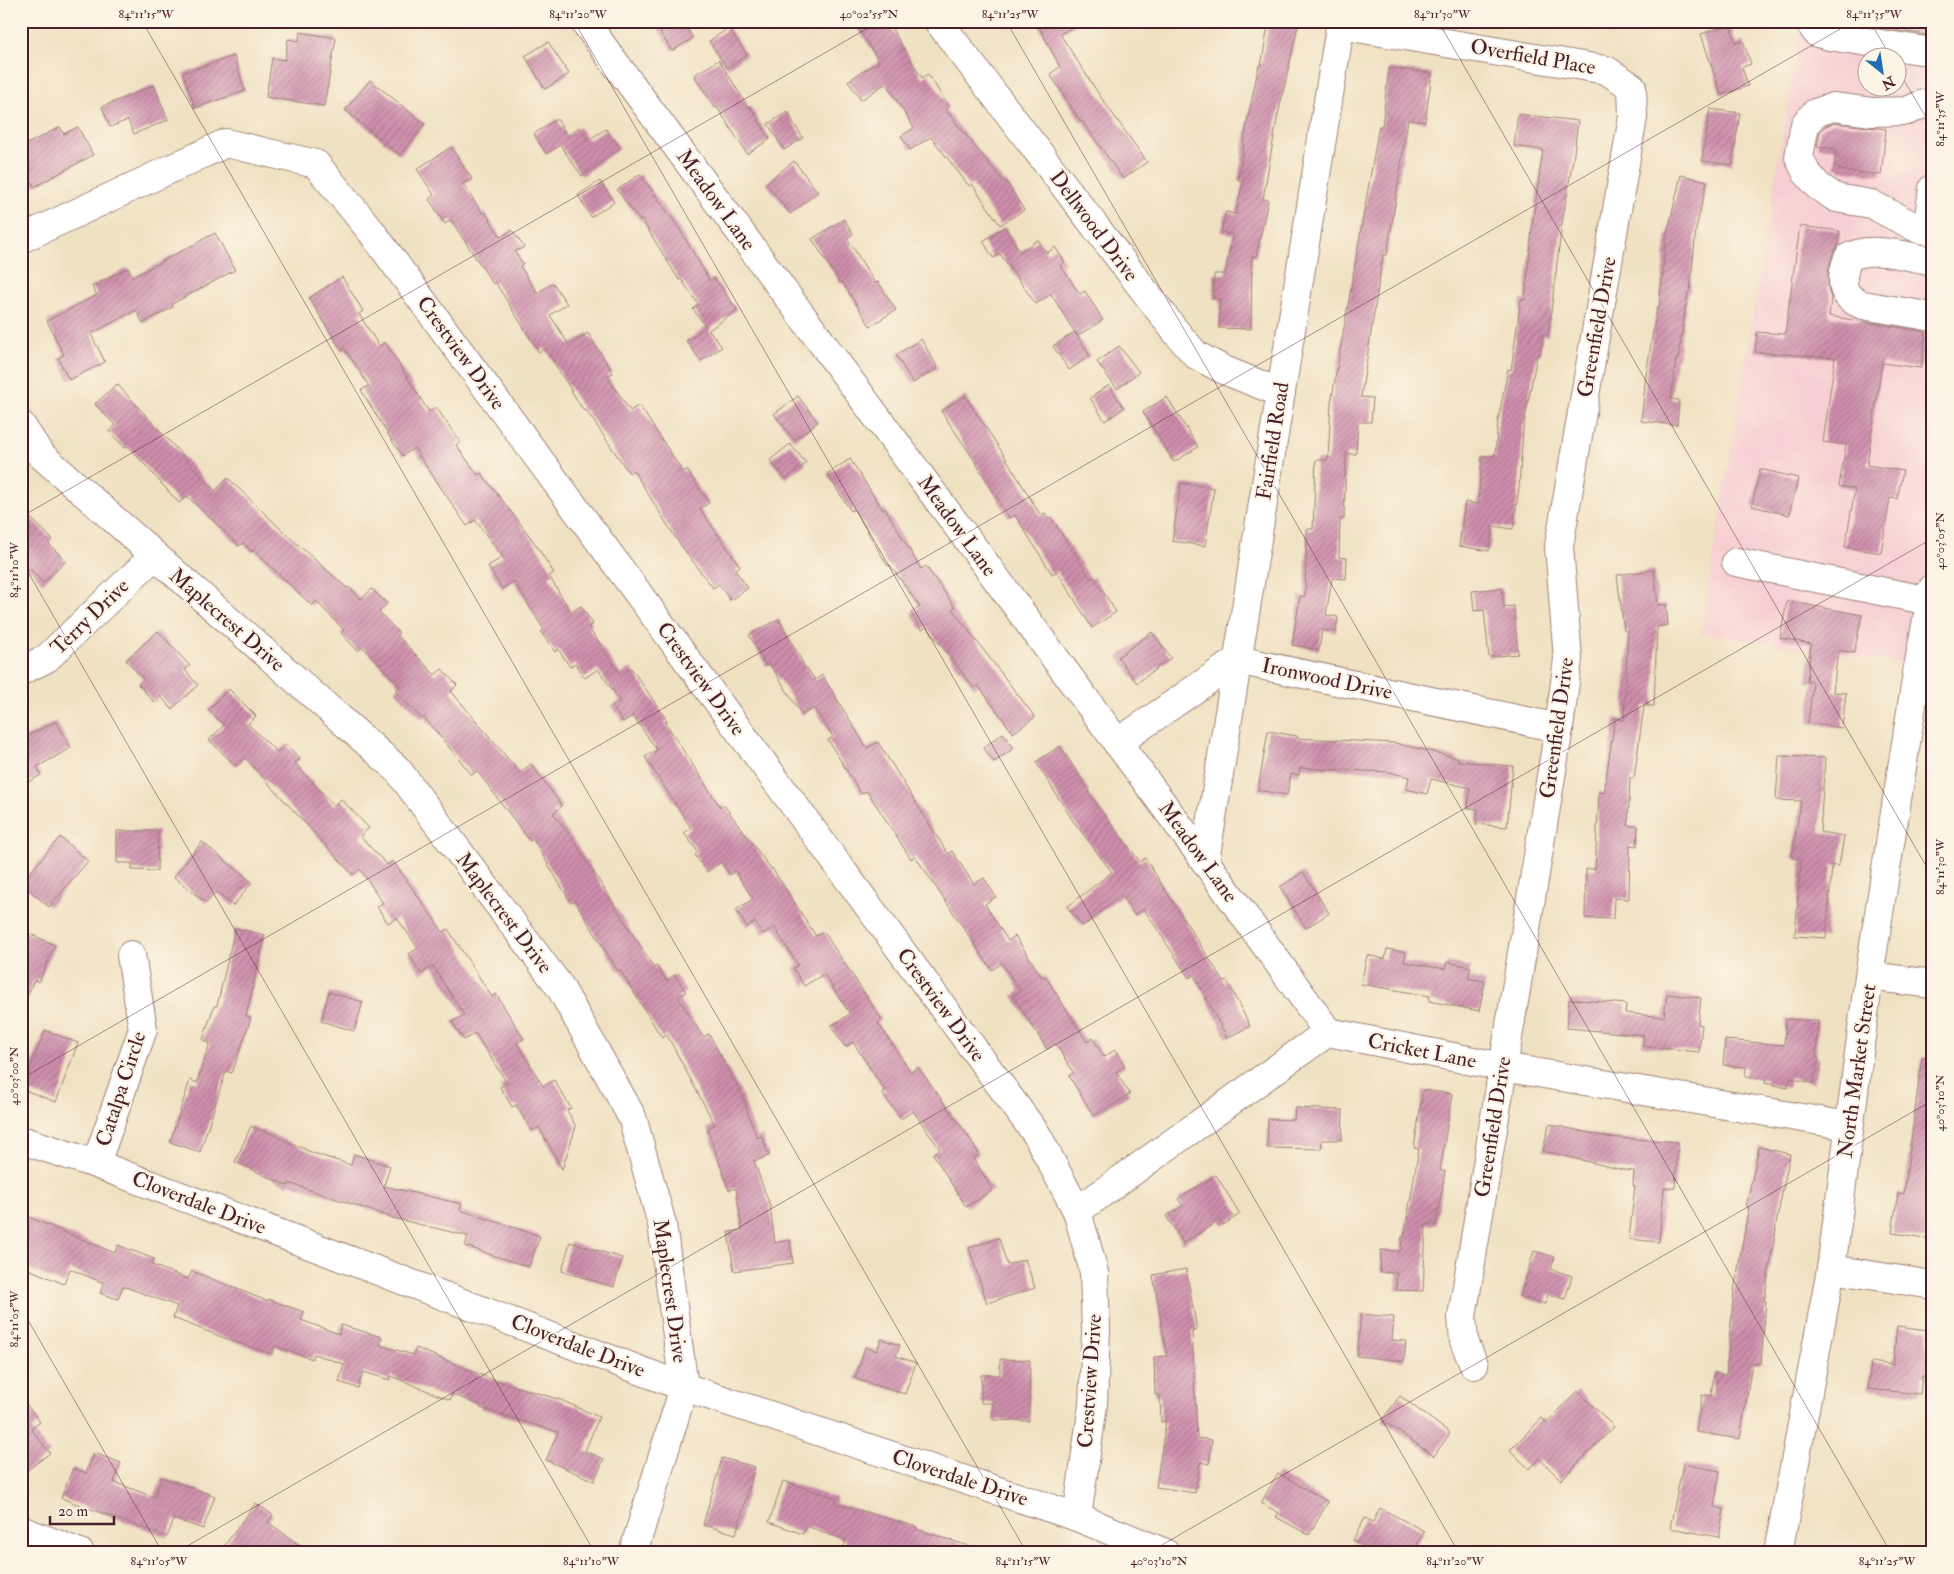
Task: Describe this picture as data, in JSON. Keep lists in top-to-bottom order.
{
  "streets": {
    "street": [
      "Overfield Place",
      "Meadow Lane",
      "Dellwood Drive",
      "Greenfield Drive",
      "Crestview Drive",
      "Fairfield Road",
      "Terry Drive",
      "Maplecrest Drive",
      "Ironwood Drive",
      "Cricket Lane",
      "North Market Street",
      "Catalpa Circle",
      "Cloverdale Drive"
    ]
  },
  "crossings": [
    ["Overfield Place", "Greenfield Drive"],
    ["Overfield Place", "Fairfield Road"],
    ["Meadow Lane", "Fairfield Road"],
    ["Meadow Lane", "Ironwood Drive"],
    ["Meadow Lane", "Cricket Lane"],
    ["Dellwood Drive", "Fairfield Road"],
    ["Greenfield Drive", "Ironwood Drive"],
    ["Greenfield Drive", "Cricket Lane"],
    ["Crestview Drive", "Cloverdale Drive"],
    ["Fairfield Road", "Ironwood Drive"],
    ["Terry Drive", "Maplecrest Drive"],
    ["Maplecrest Drive", "Cloverdale Drive"],
    ["Cricket Lane", "North Market Street"],
    ["Catalpa Circle", "Cloverdale Drive"]
  ],
  "scale_bar": "20 m",
  "north": "bottom right",
  "coordinates": [
    "84°11'15\"W",
    "84°11'20\"W",
    "40°02'55\"N",
    "84°11'25\"W",
    "84°11'30\"W",
    "84°11'35\"W",
    "40°03'05\"N",
    "84°11'10\"W",
    "40°03'00\"N",
    "40°03'10\"N",
    "84°11'05\"W"
  ]
}
